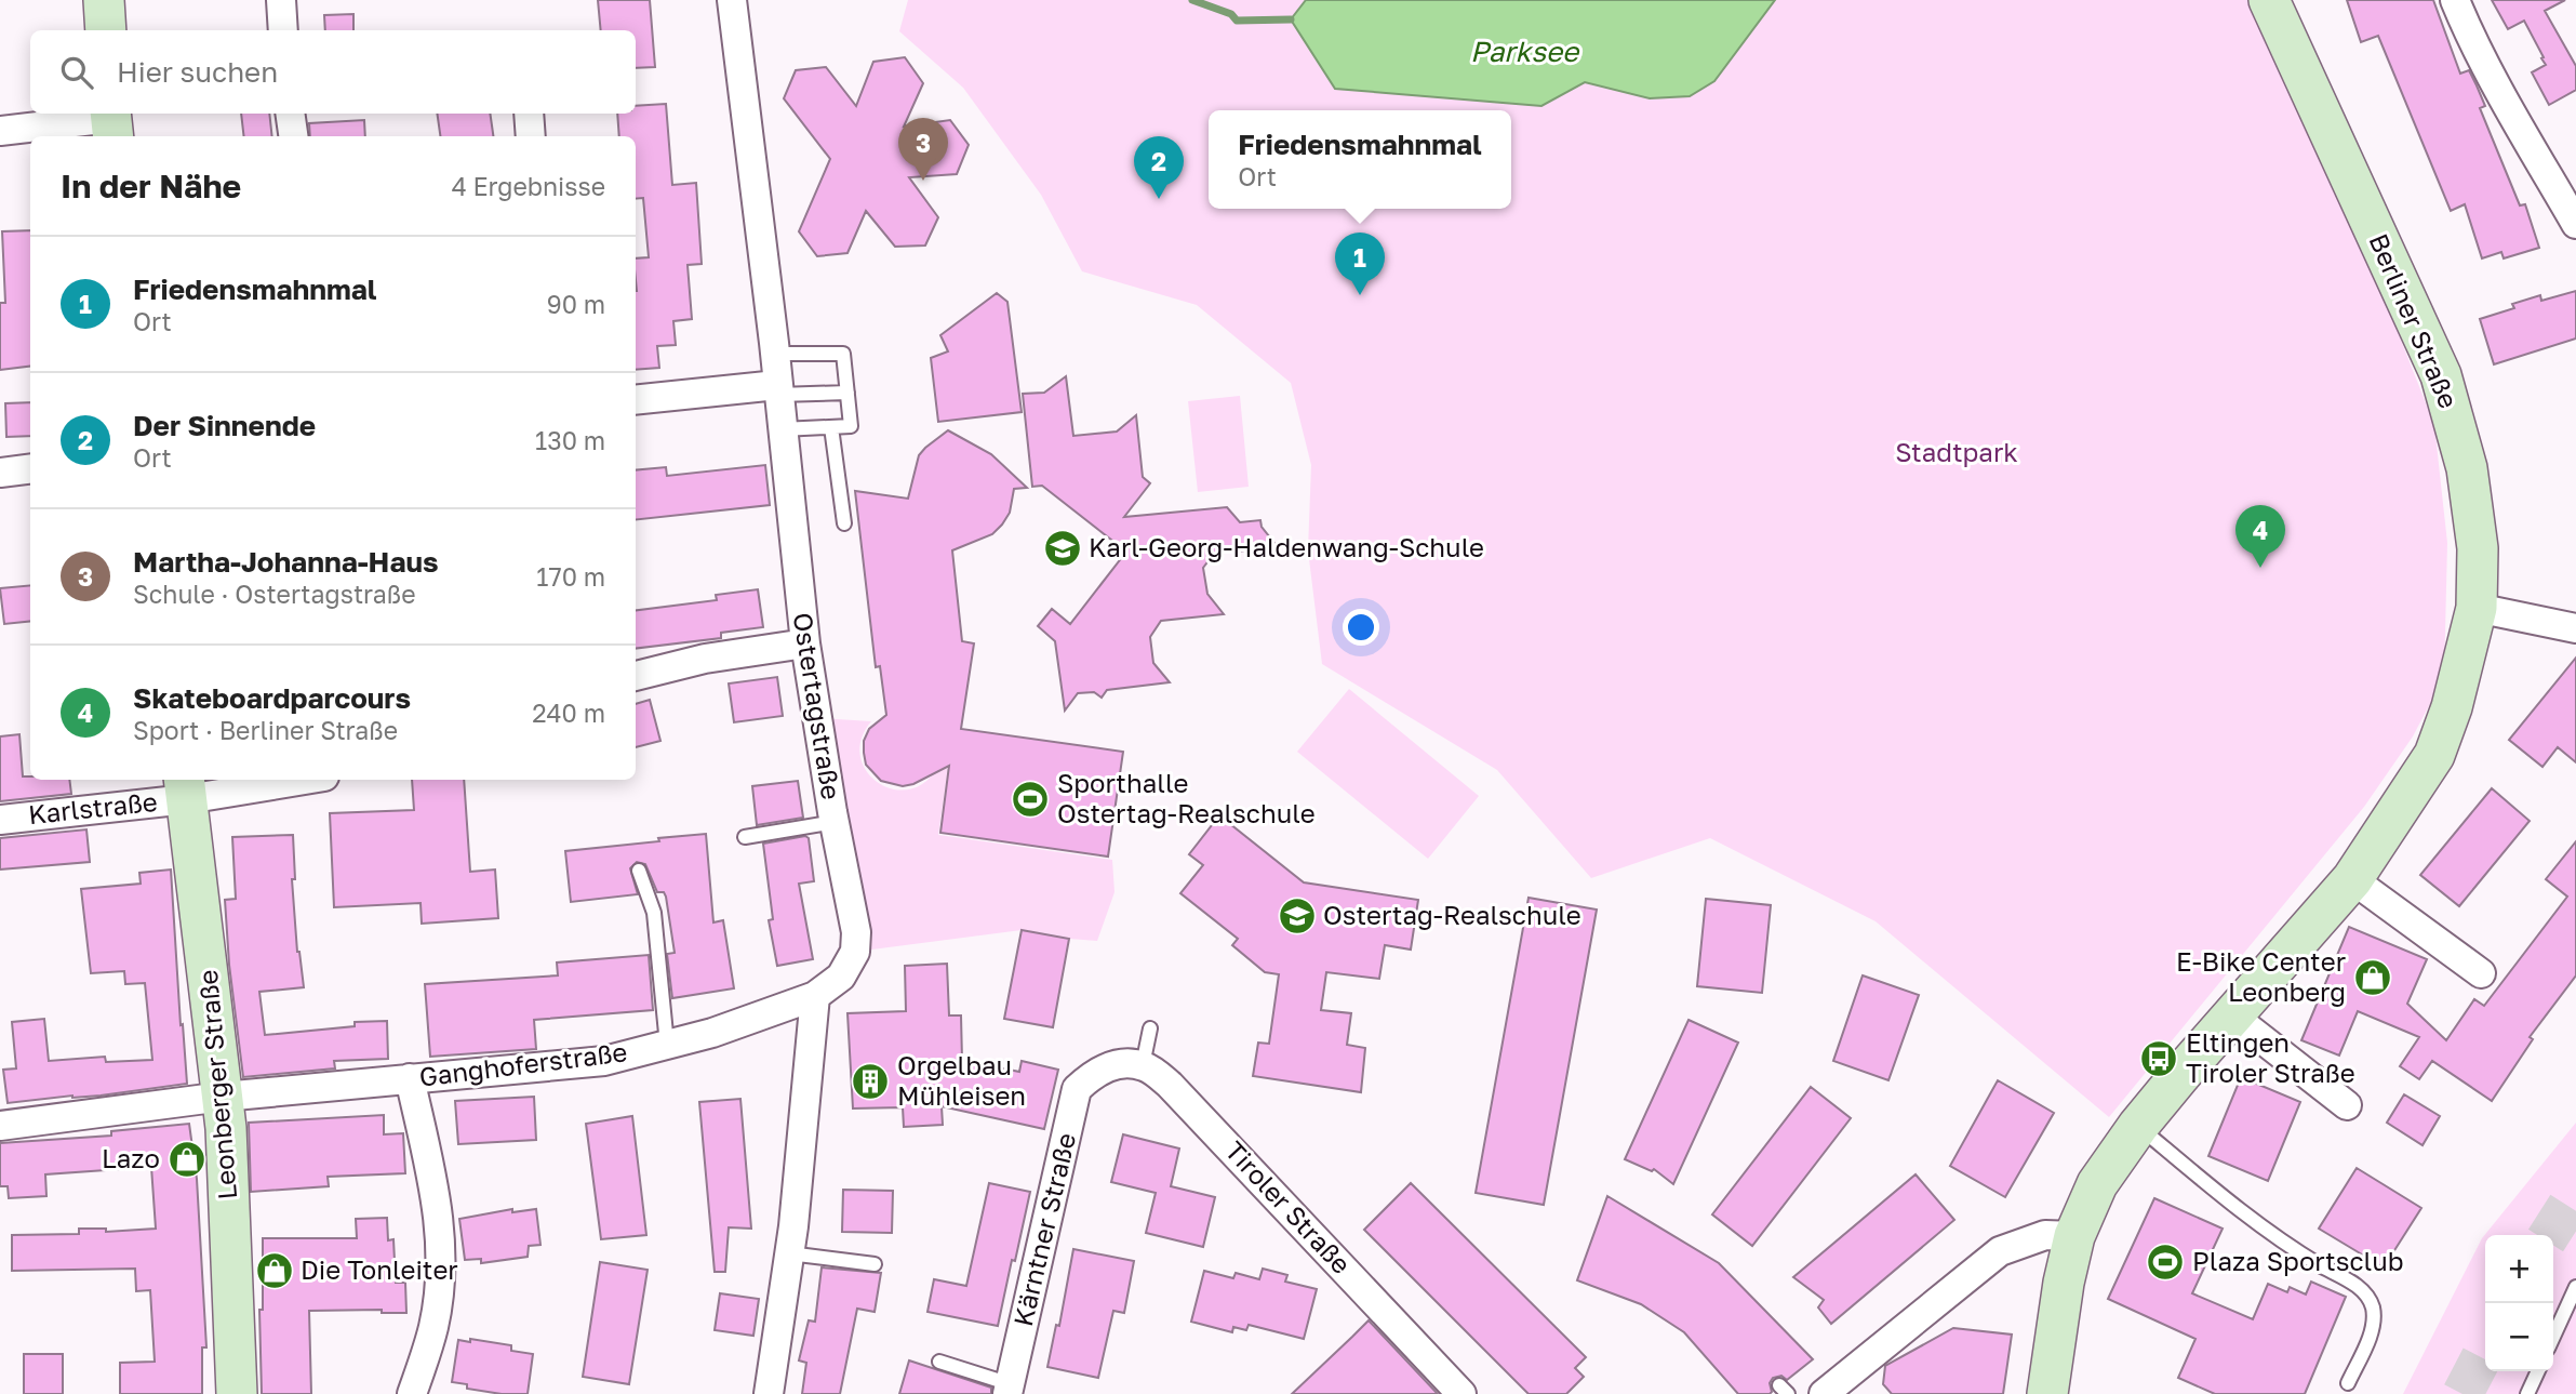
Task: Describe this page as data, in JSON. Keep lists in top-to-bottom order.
{
  "streets": {
    "main road": ["Berliner Straße", "Leonberger Straße"],
    "street": [
      "Ostertagstraße",
      "Karlstraße",
      "Ganghoferstraße",
      "Tiroler Straße",
      "Kärntner Straße"
    ]
  },
  "crossings": [
    ["Ostertagstraße", "Ganghoferstraße"],
    ["Karlstraße", "Leonberger Straße"],
    ["Ganghoferstraße", "Leonberger Straße"],
    ["Tiroler Straße", "Kärntner Straße"]
  ],
  "water": ["Parksee"],
  "parks": ["Stadtpark"],
  "places": {
    "school or university": ["Karl-Georg-Haldenwang-Schule", "Ostertag-Realschule"],
    "sports": ["Sporthalle Ostertag-Realschule", "Plaza Sportsclub"],
    "shop": ["E-Bike Center Leonberg", "Lazo", "Die Tonleiter"],
    "bus stop": ["Eltingen Tiroler Straße"],
    "building": ["Orgelbau Mühleisen"]
  },
  "page": {
    "search": "Hier suchen",
    "popup": ["Friedensmahnmal", "Ort"],
    "pins": [
      "3",
      "2",
      "1",
      "4"
    ],
    "heading": ["In der Nähe", "4 Ergebnisse"],
    "list": [
      {
        "mark": "1",
        "name": "Friedensmahnmal",
        "note": "Ort",
        "value": "90 m"
      },
      {
        "mark": "2",
        "name": "Der Sinnende",
        "note": "Ort",
        "value": "130 m"
      },
      {
        "mark": "3",
        "name": "Martha-Johanna-Haus",
        "note": "Schule · Ostertagstraße",
        "value": "170 m"
      },
      {
        "mark": "4",
        "name": "Skateboardparcours",
        "note": "Sport · Berliner Straße",
        "value": "240 m"
      }
    ],
    "map_buttons": ["+", "−"]
  }
}
